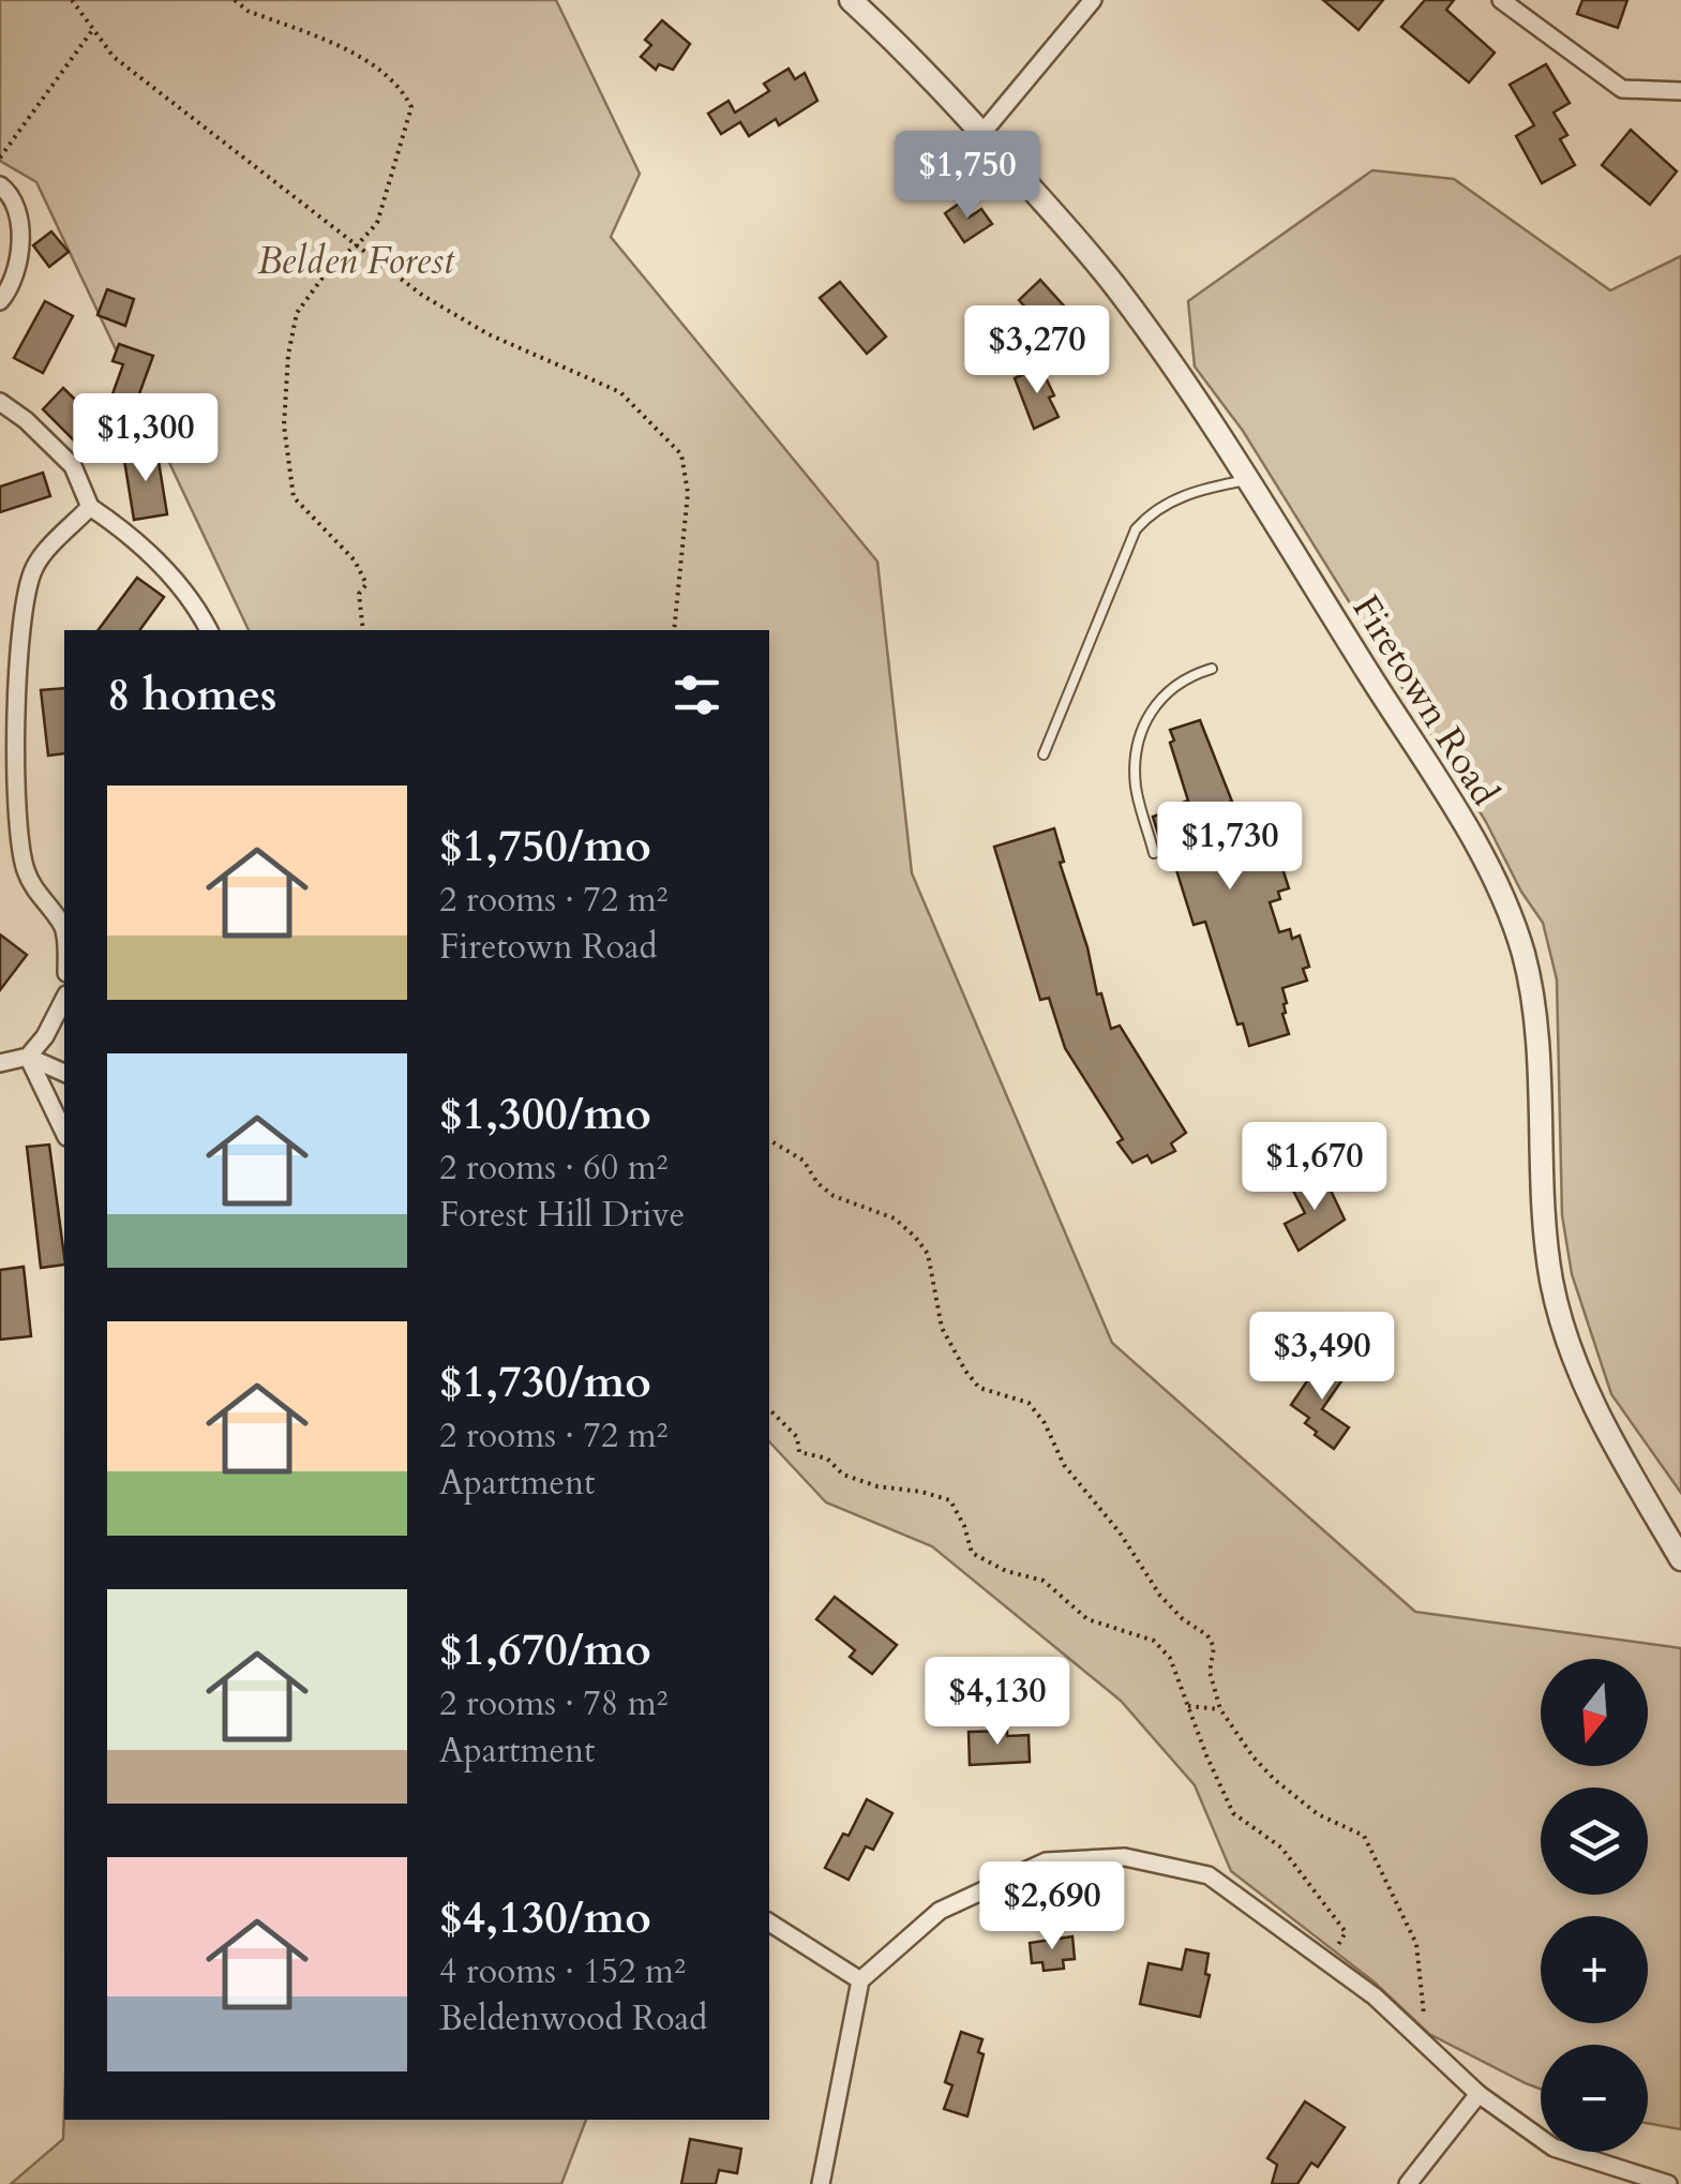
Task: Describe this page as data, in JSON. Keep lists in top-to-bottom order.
{
  "streets": {
    "street": ["Firetown Road"]
  },
  "parks": ["Belden Forest"],
  "north": "bottom",
  "page": {
    "price": [
      "$1,750",
      "$3,270",
      "$1,300",
      "$1,730",
      "$1,670",
      "$3,490",
      "$4,130",
      "$2,690"
    ],
    "heading": "8 homes",
    "list": [
      {
        "name": "$1,750/mo",
        "note": "2 rooms · 72 m² · Firetown Road"
      },
      {
        "name": "$1,300/mo",
        "note": "2 rooms · 60 m² · Forest Hill Drive"
      },
      {
        "name": "$1,730/mo",
        "note": "2 rooms · 72 m² · Apartment"
      },
      {
        "name": "$1,670/mo",
        "note": "2 rooms · 78 m² · Apartment"
      },
      {
        "name": "$4,130/mo",
        "note": "4 rooms · 152 m² · Beldenwood Road"
      }
    ],
    "map_buttons": ["+", "−"]
  }
}
